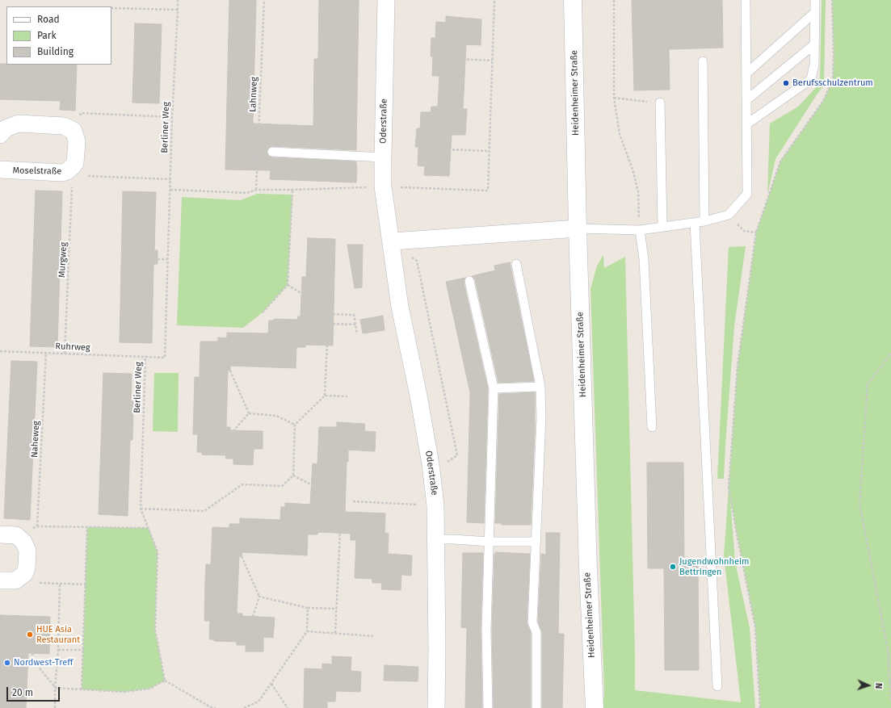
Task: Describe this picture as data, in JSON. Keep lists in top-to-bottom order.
{
  "streets": {
    "street": ["Heidenheimer Straße", "Oderstraße", "Moselstraße"],
    "path": [
      "Lahnweg",
      "Berliner Weg",
      "Murgweg",
      "Ruhrweg",
      "Naheweg"
    ]
  },
  "crossings": [
    ["Berliner Weg", "Ruhrweg"],
    ["Moselstraße", "Murgweg"],
    ["Murgweg", "Ruhrweg"],
    ["Ruhrweg", "Naheweg"]
  ],
  "places": [
    "Berufsschulzentrum",
    "Jugendwohnheim Bettringen",
    "HUE Asia Restaurant",
    "Nordwest-Treff"
  ],
  "legend": ["Road", "Park", "Building"],
  "scale_bar": "20 m",
  "north": "right"
}
